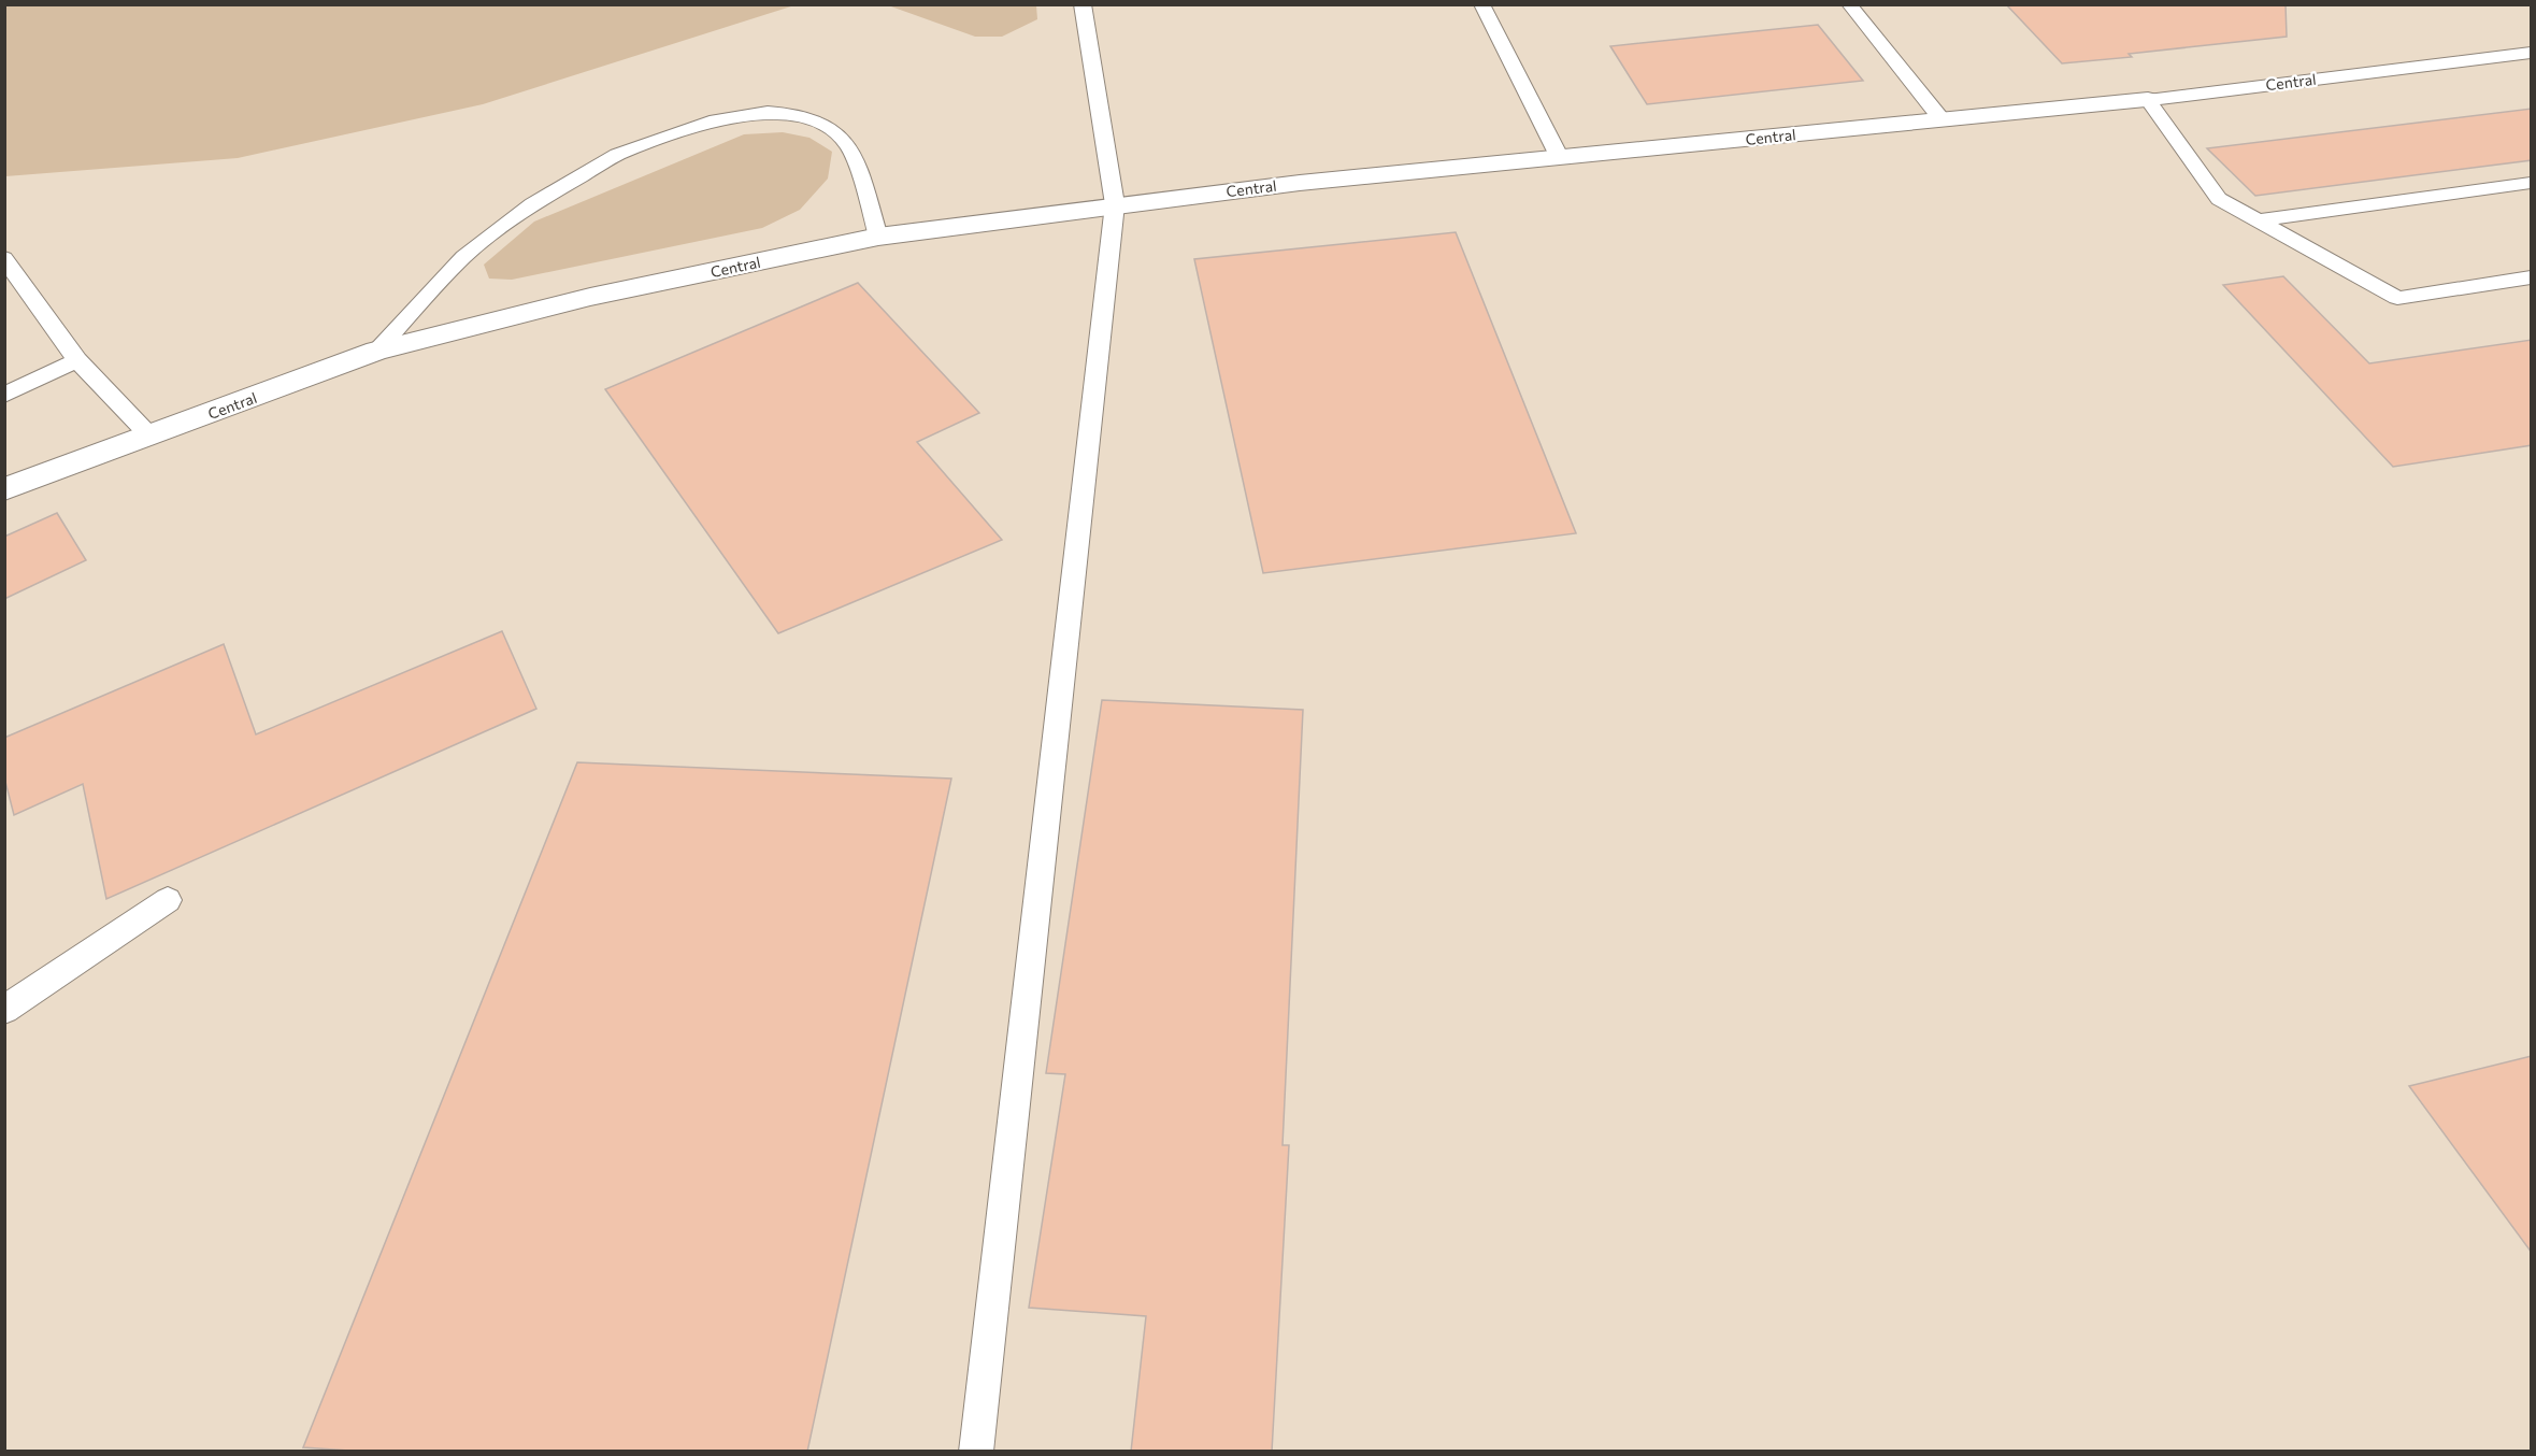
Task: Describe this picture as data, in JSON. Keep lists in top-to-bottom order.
{
  "streets": {
    "street": ["Central"]
  }
}
